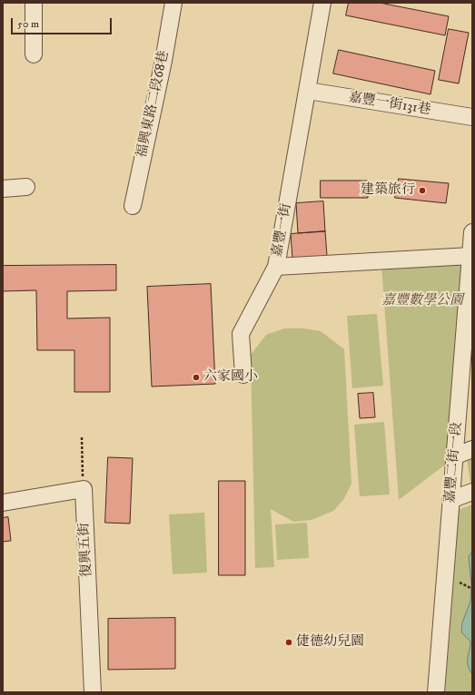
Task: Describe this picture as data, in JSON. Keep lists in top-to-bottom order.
{
  "streets": {
    "street": [
      "福興東路二段68巷",
      "嘉豐一街131巷",
      "嘉豐一街",
      "嘉豐二街一段",
      "復興五街"
    ]
  },
  "crossings": [
    ["嘉豐一街131巷", "嘉豐一街"],
    ["嘉豐一街", "嘉豐二街一段"]
  ],
  "parks": ["嘉豐數學公園"],
  "places": ["建築旅行", "六家國小", "倢德幼兒園"],
  "scale_bar": "50 m"
}
